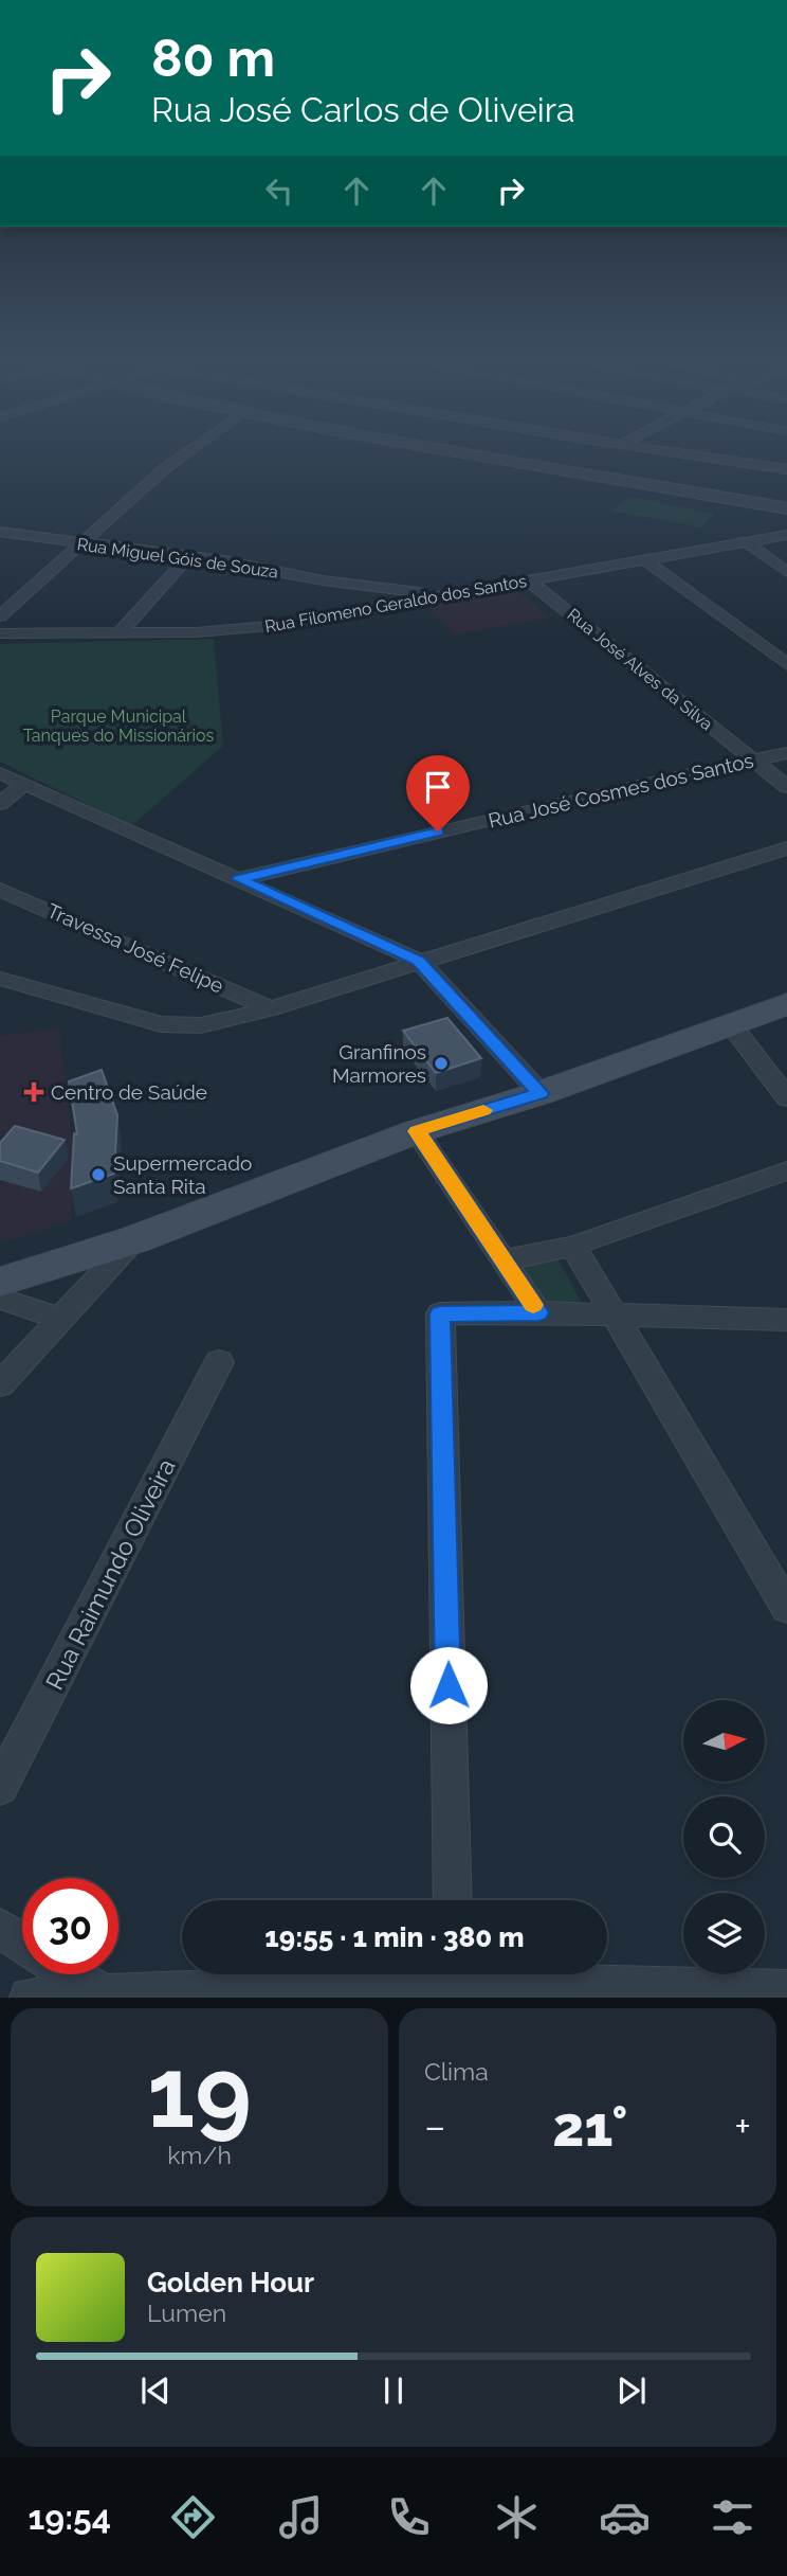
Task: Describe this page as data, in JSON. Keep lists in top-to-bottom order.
{
  "streets": {
    "street": [
      "Rua Miguel Góis de Souza",
      "Rua Filomeno Geraldo dos Santos",
      "Rua José Alves da Silva",
      "Rua José Cosmes dos Santos",
      "Travessa José Felipe",
      "Rua Raimundo Oliveira"
    ]
  },
  "crossings": [
    ["Rua Miguel Góis de Souza", "Rua Filomeno Geraldo dos Santos"],
    ["Rua Filomeno Geraldo dos Santos", "Rua José Alves da Silva"],
    ["Rua José Alves da Silva", "Rua José Cosmes dos Santos"]
  ],
  "parks": ["Parque Municipal Tanques do Missionários"],
  "places": {
    "other": ["Granfinos Marmores", "Supermercado Santa Rita"],
    "health": ["Centro de Saúde"]
  },
  "north": "right",
  "page": {
    "turn": ["80 m", "Rua José Carlos de Oliveira"],
    "limit": "30",
    "trip": "19:55 · 1 min · 380 m",
    "tile": [
      ["19", "km/h"],
      "Clima"
    ],
    "heat": ["−", "21°", "+"],
    "song": ["Golden Hour", "Lumen"],
    "tabs": "19:54"
  }
}
